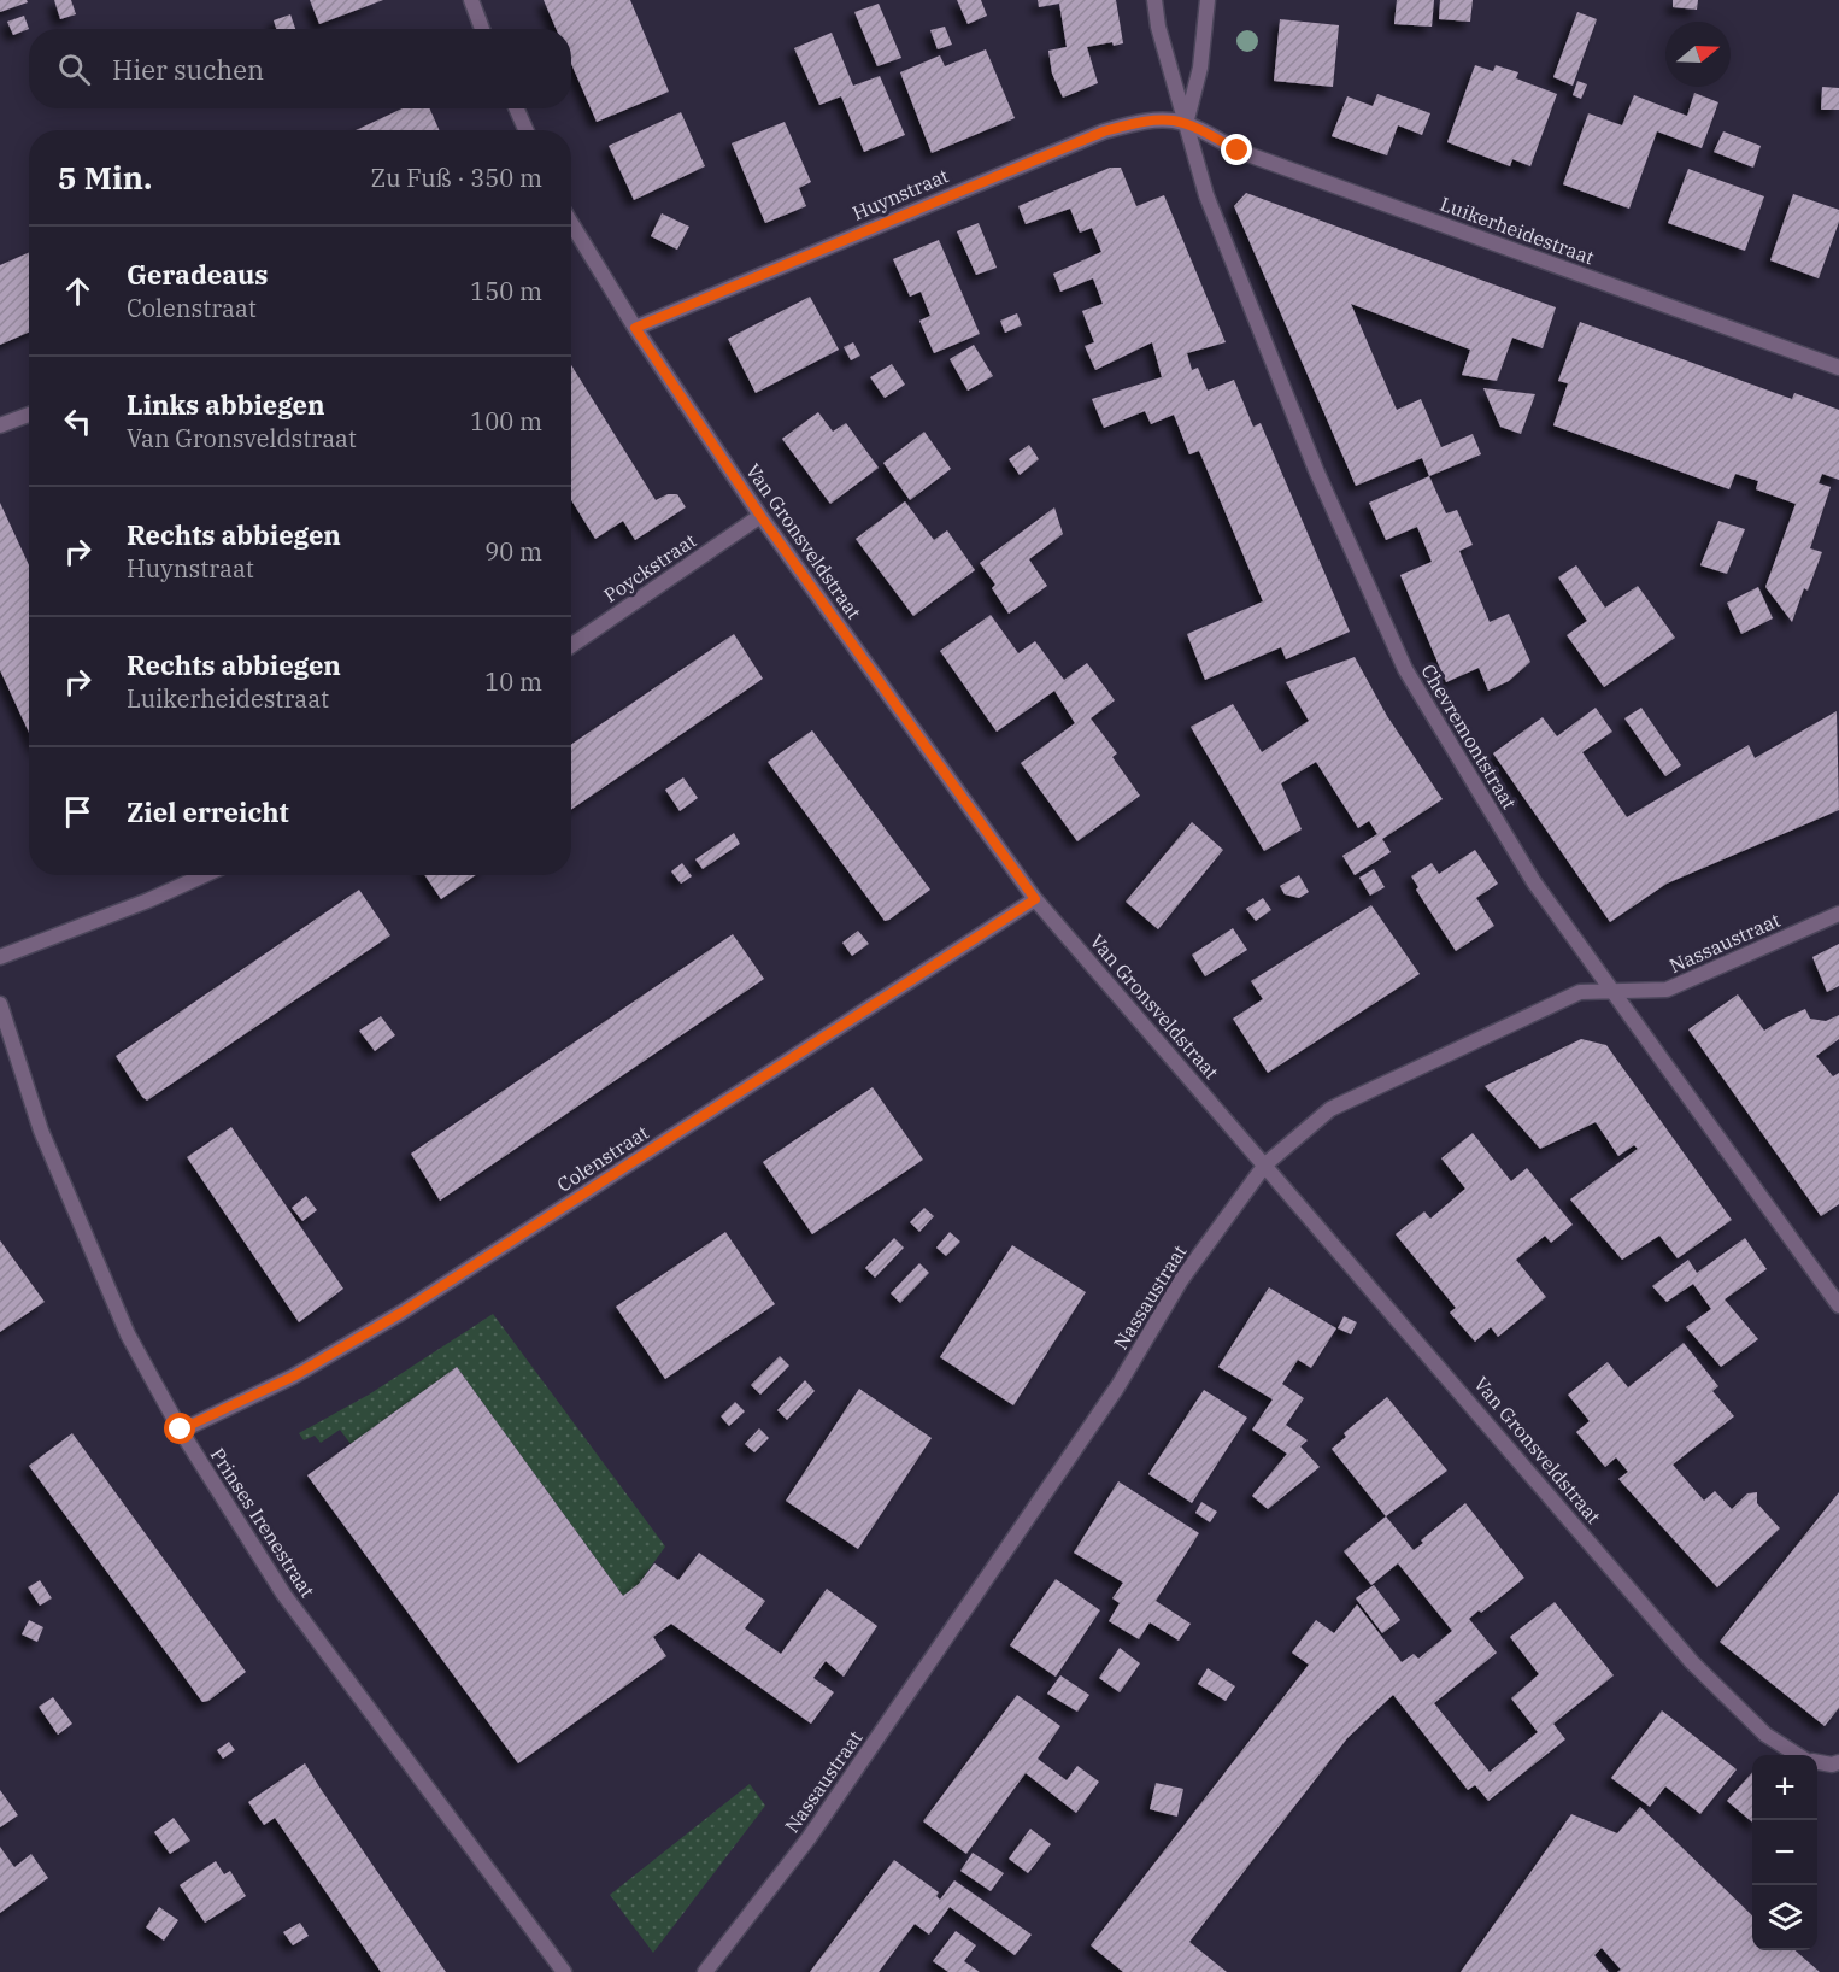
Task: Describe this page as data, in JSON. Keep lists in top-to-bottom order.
{
  "streets": {
    "street": [
      "Huynstraat",
      "Luikerheidestraat",
      "Van Gronsveldstraat",
      "Poyckstraat",
      "Chevremontstraat",
      "Nassaustraat",
      "Colenstraat",
      "Prinses Irenestraat"
    ]
  },
  "crossings": [
    ["Huynstraat", "Luikerheidestraat"],
    ["Huynstraat", "Van Gronsveldstraat"],
    ["Huynstraat", "Chevremontstraat"],
    ["Luikerheidestraat", "Chevremontstraat"],
    ["Van Gronsveldstraat", "Poyckstraat"],
    ["Van Gronsveldstraat", "Nassaustraat"],
    ["Van Gronsveldstraat", "Colenstraat"],
    ["Chevremontstraat", "Nassaustraat"],
    ["Colenstraat", "Prinses Irenestraat"]
  ],
  "north": "right",
  "page": {
    "search": "Hier suchen",
    "heading": ["5 Min.", "Zu Fuß · 350 m"],
    "list": [
      ["Geradeaus", "Colenstraat", "150 m"],
      ["Links abbiegen", "Van Gronsveldstraat", "100 m"],
      ["Rechts abbiegen", "Huynstraat", "90 m"],
      ["Rechts abbiegen", "Luikerheidestraat", "10 m"],
      "Ziel erreicht"
    ],
    "map_buttons": ["+", "−"]
  }
}
